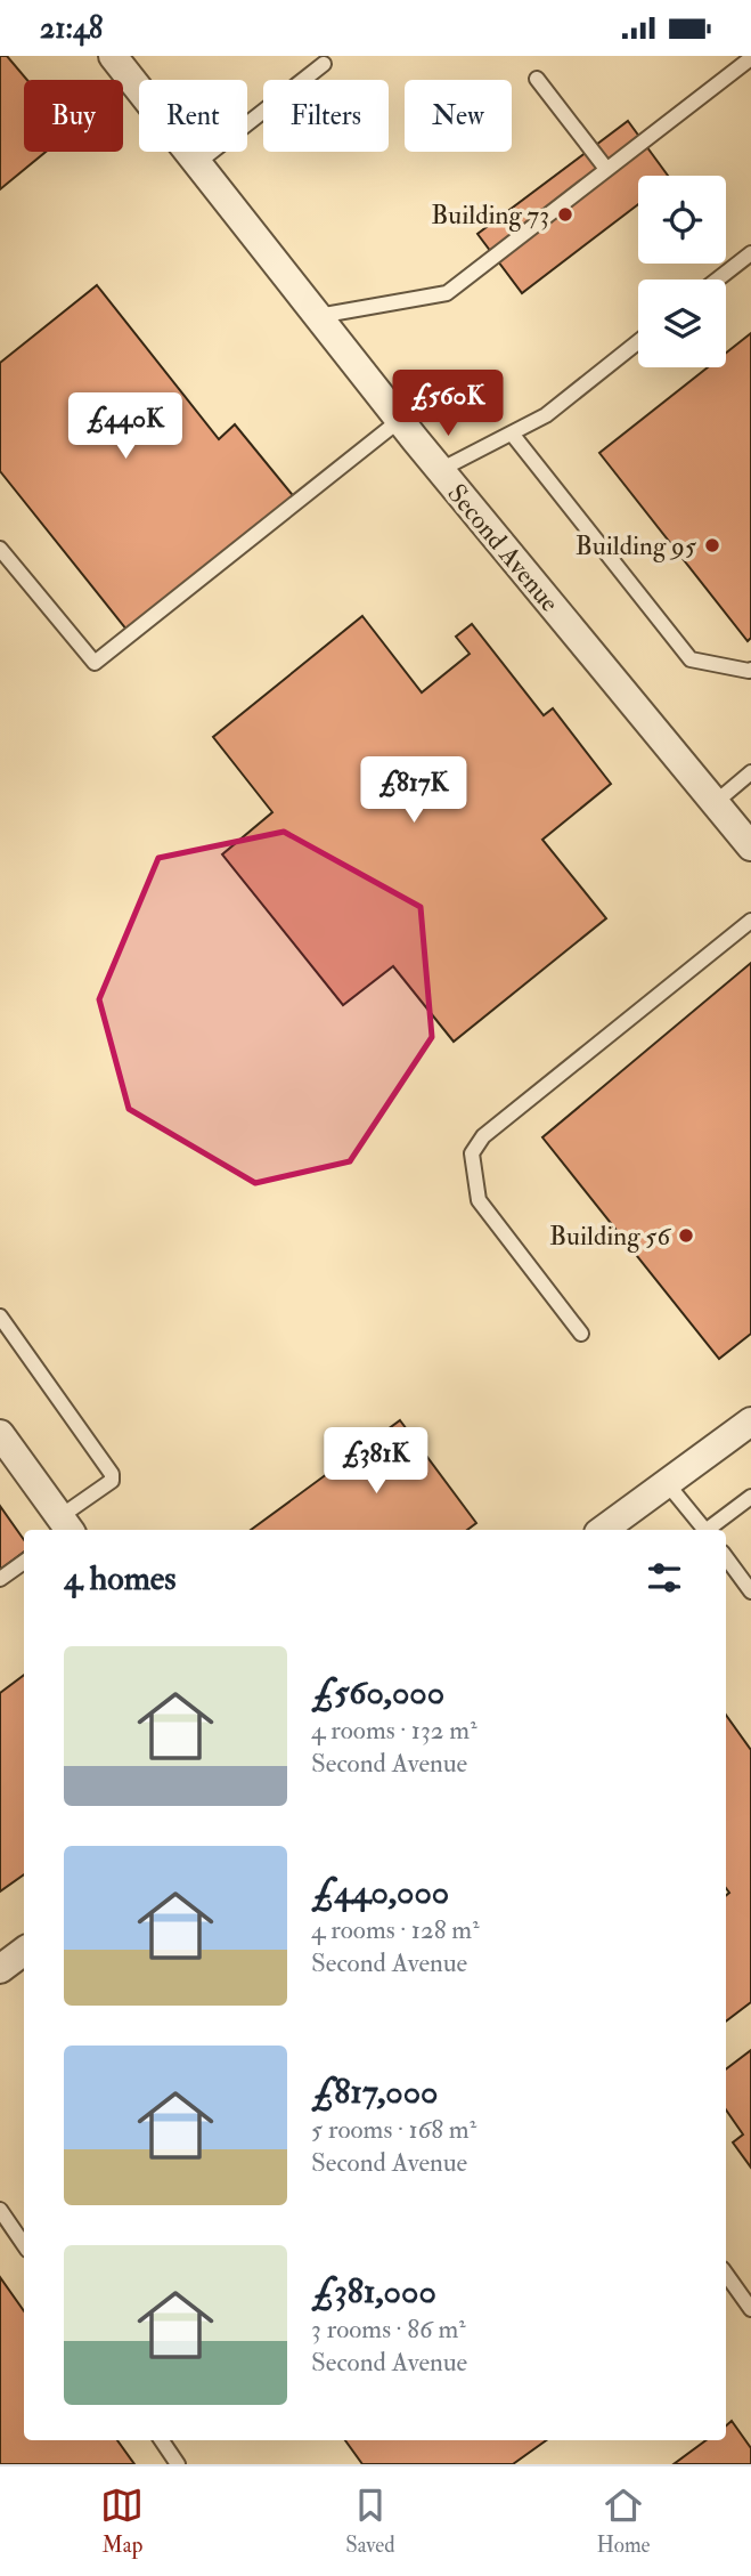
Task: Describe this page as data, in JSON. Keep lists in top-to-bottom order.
{
  "streets": {
    "street": ["Second Avenue"]
  },
  "places": ["Building 73", "Building 95", "Building 56"],
  "page": {
    "status": "21:48",
    "chip": [
      "Buy",
      "Rent",
      "Filters",
      "New"
    ],
    "price": [
      "£560K",
      "£440K",
      "£817K",
      "£381K"
    ],
    "heading": "4 homes",
    "list": [
      {
        "name": "£560,000",
        "note": "4 rooms · 132 m² · Second Avenue"
      },
      {
        "name": "£440,000",
        "note": "4 rooms · 128 m² · Second Avenue"
      },
      {
        "name": "£817,000",
        "note": "5 rooms · 168 m² · Second Avenue"
      },
      {
        "name": "£381,000",
        "note": "3 rooms · 86 m² · Second Avenue"
      }
    ],
    "tabs": ["Map", "Saved", "Home"]
  }
}
